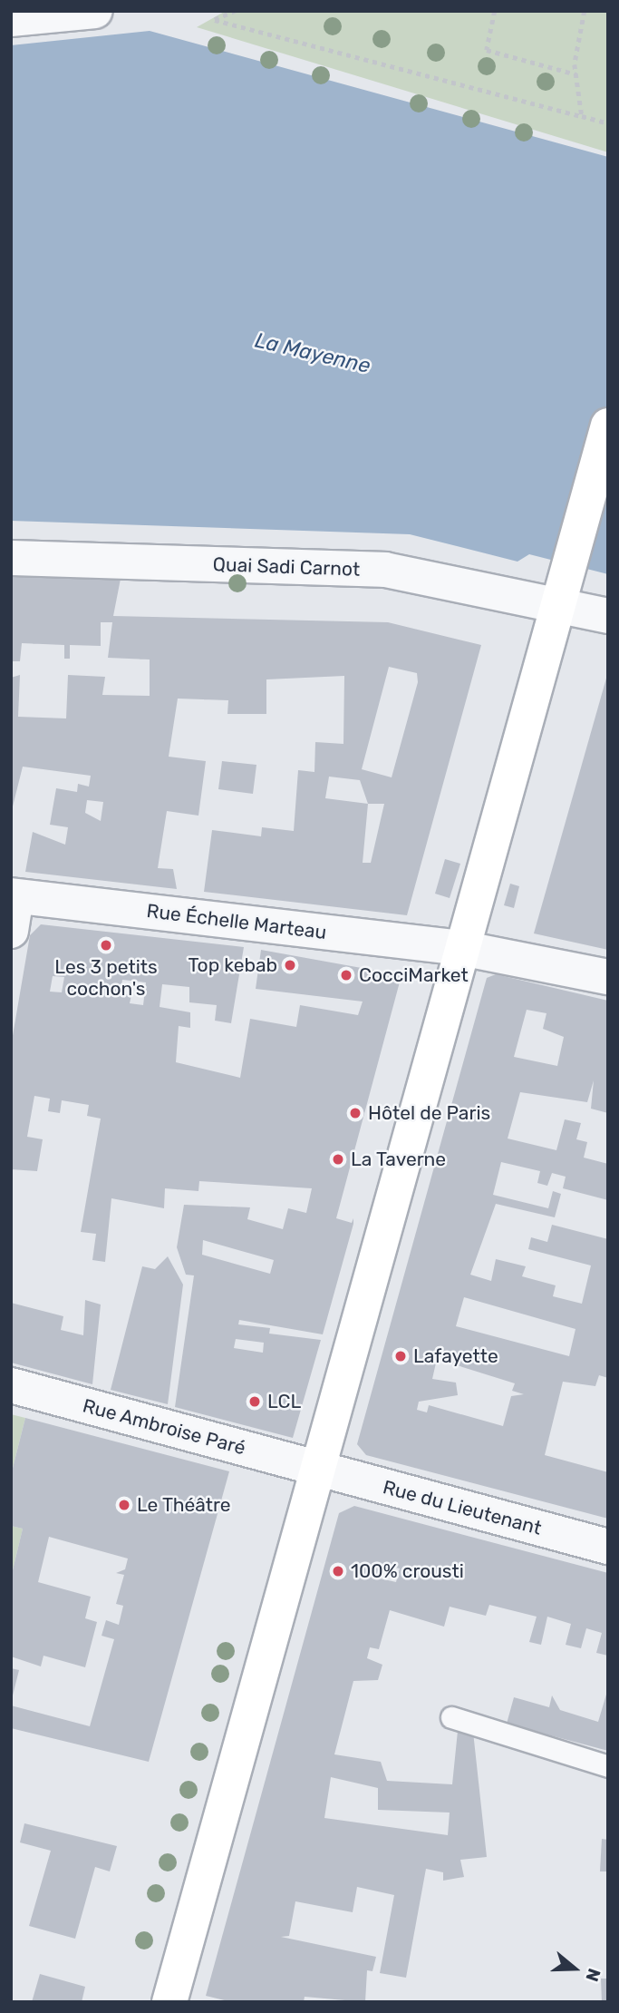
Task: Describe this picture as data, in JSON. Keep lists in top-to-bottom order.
{
  "streets": {
    "street": [
      "Quai Sadi Carnot",
      "Rue Échelle Marteau",
      "Rue Ambroise Paré",
      "Rue du Lieutenant"
    ]
  },
  "crossings": [
    ["Rue Ambroise Paré", "Rue du Lieutenant"]
  ],
  "water": ["La Mayenne"],
  "places": [
    "Les 3 petits cochon's",
    "Top kebab",
    "CocciMarket",
    "Hôtel de Paris",
    "La Taverne",
    "Lafayette",
    "LCL",
    "Le Théâtre",
    "100% crousti"
  ],
  "north": "right"
}
